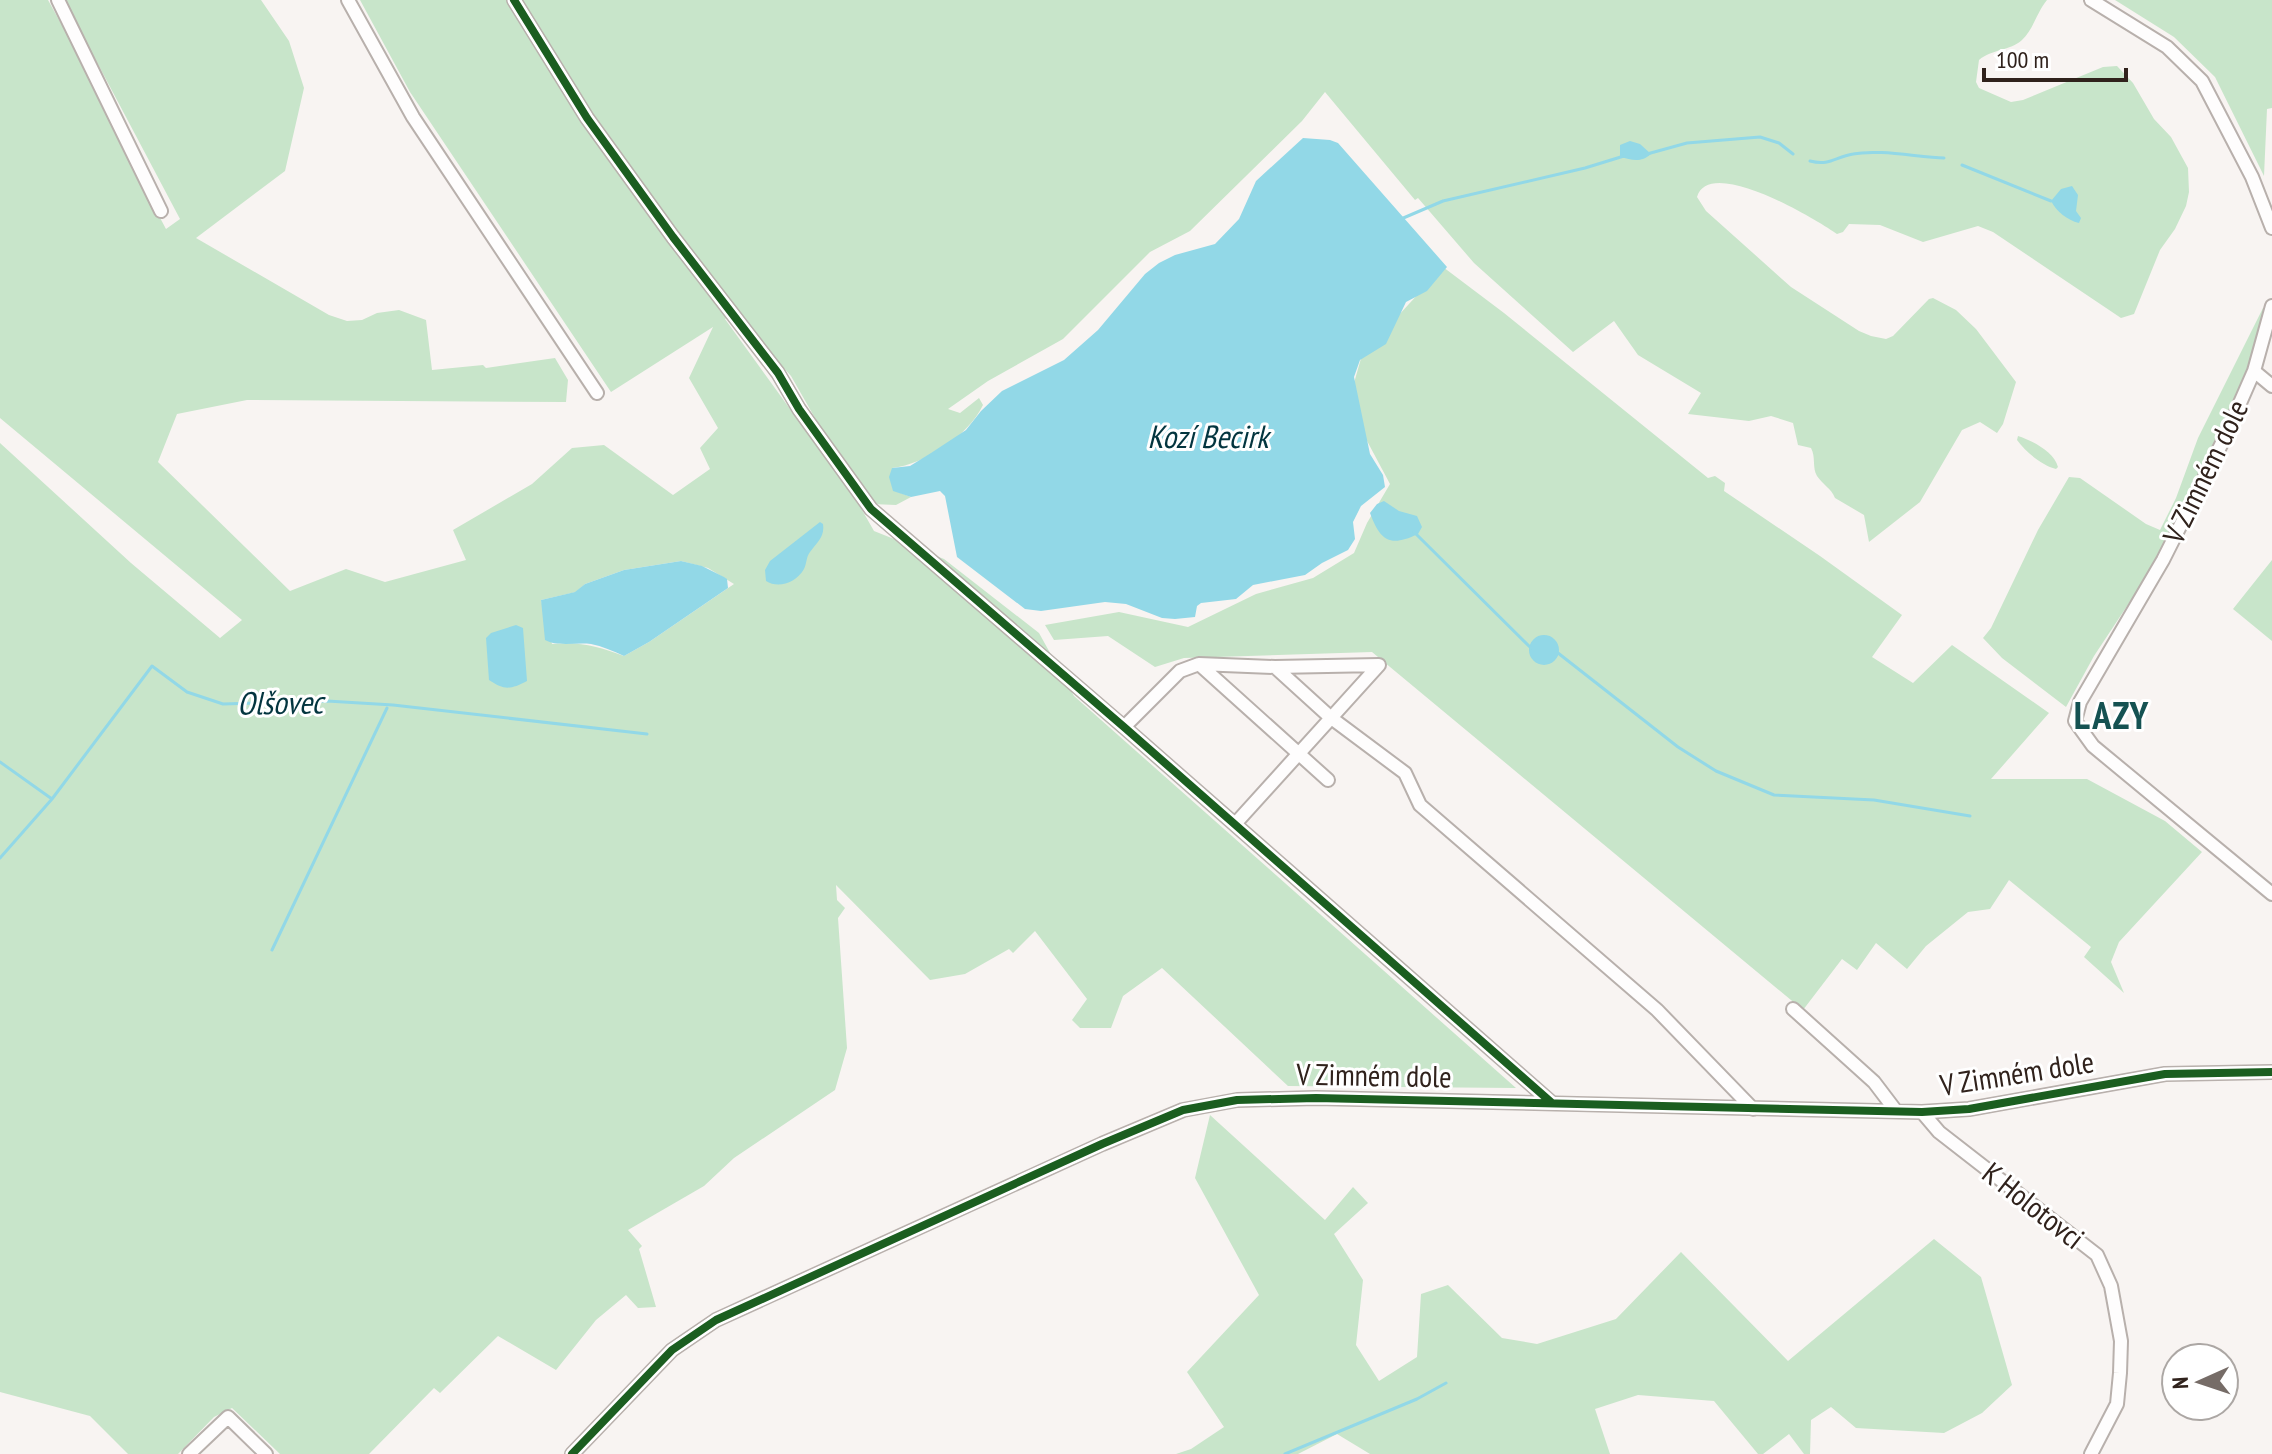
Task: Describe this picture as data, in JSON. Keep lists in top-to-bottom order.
{
  "streets": {
    "street": ["V Zimném dole", "K Holotovci"]
  },
  "crossings": [
    ["V Zimném dole", "K Holotovci"]
  ],
  "districts": ["LAZY"],
  "water": ["Kozí Becirk", "Olšovec"],
  "scale_bar": "100 m",
  "north": "left"
}
